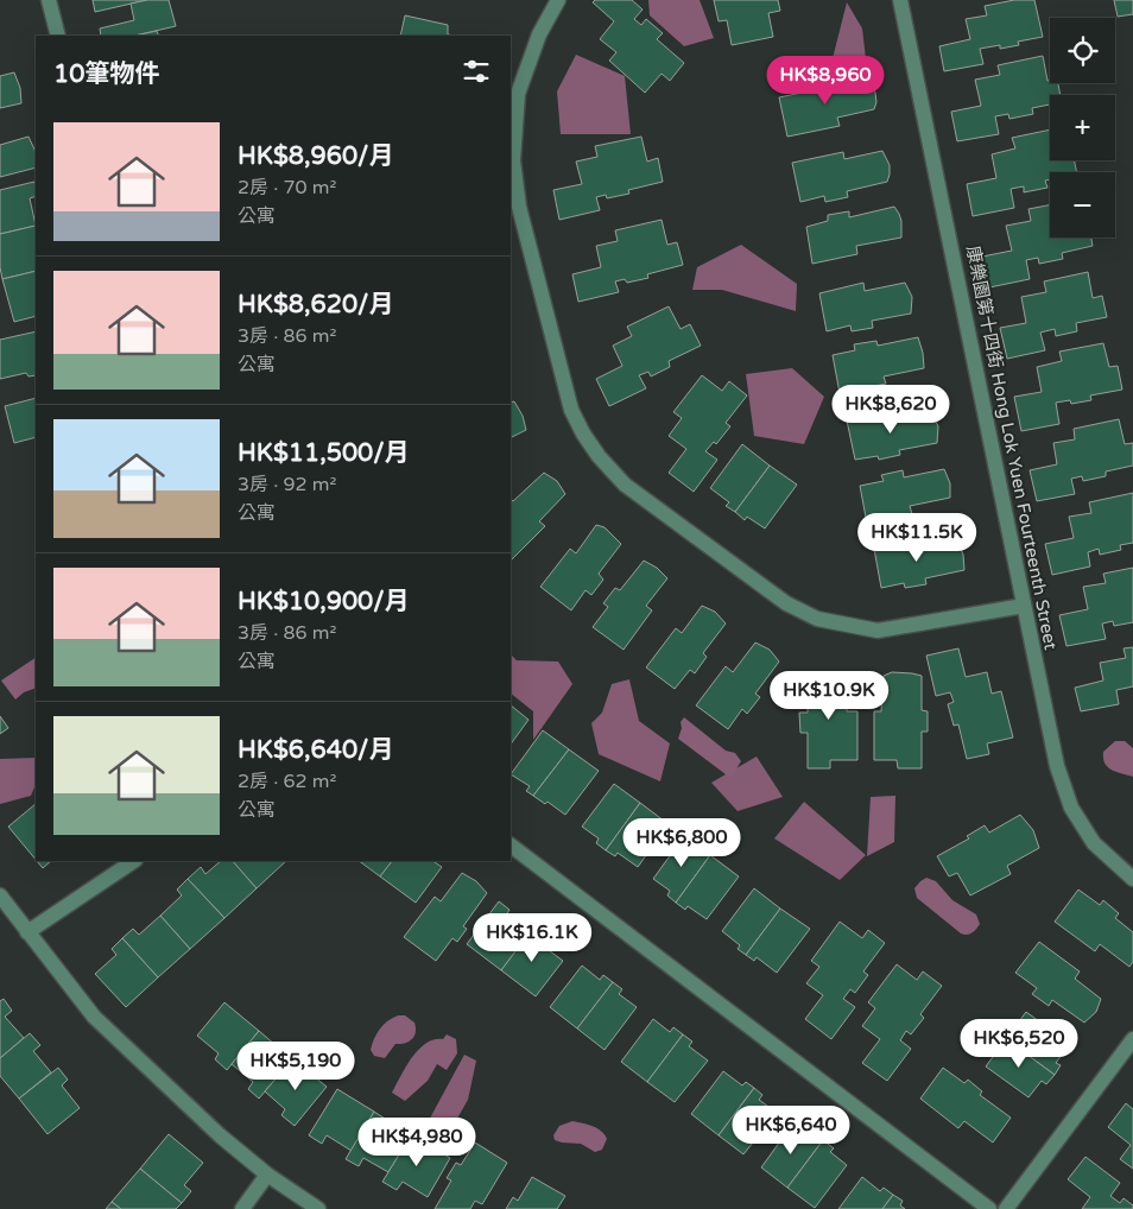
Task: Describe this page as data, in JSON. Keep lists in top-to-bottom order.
{
  "streets": {
    "street": ["康樂園第十四街 Hong Lok Yuen Fourteenth Street"]
  },
  "page": {
    "map_buttons": ["+", "−"],
    "heading": "10筆物件",
    "price": [
      "HK$8,960",
      "HK$8,620",
      "HK$11.5K",
      "HK$10.9K",
      "HK$6,800",
      "HK$16.1K",
      "HK$6,520",
      "HK$5,190",
      "HK$6,640",
      "HK$4,980"
    ],
    "list": [
      {
        "name": "HK$8,960/月",
        "note": "2房 · 70 m² · 公寓"
      },
      {
        "name": "HK$8,620/月",
        "note": "3房 · 86 m² · 公寓"
      },
      {
        "name": "HK$11,500/月",
        "note": "3房 · 92 m² · 公寓"
      },
      {
        "name": "HK$10,900/月",
        "note": "3房 · 86 m² · 公寓"
      },
      {
        "name": "HK$6,640/月",
        "note": "2房 · 62 m² · 公寓"
      }
    ]
  }
}
